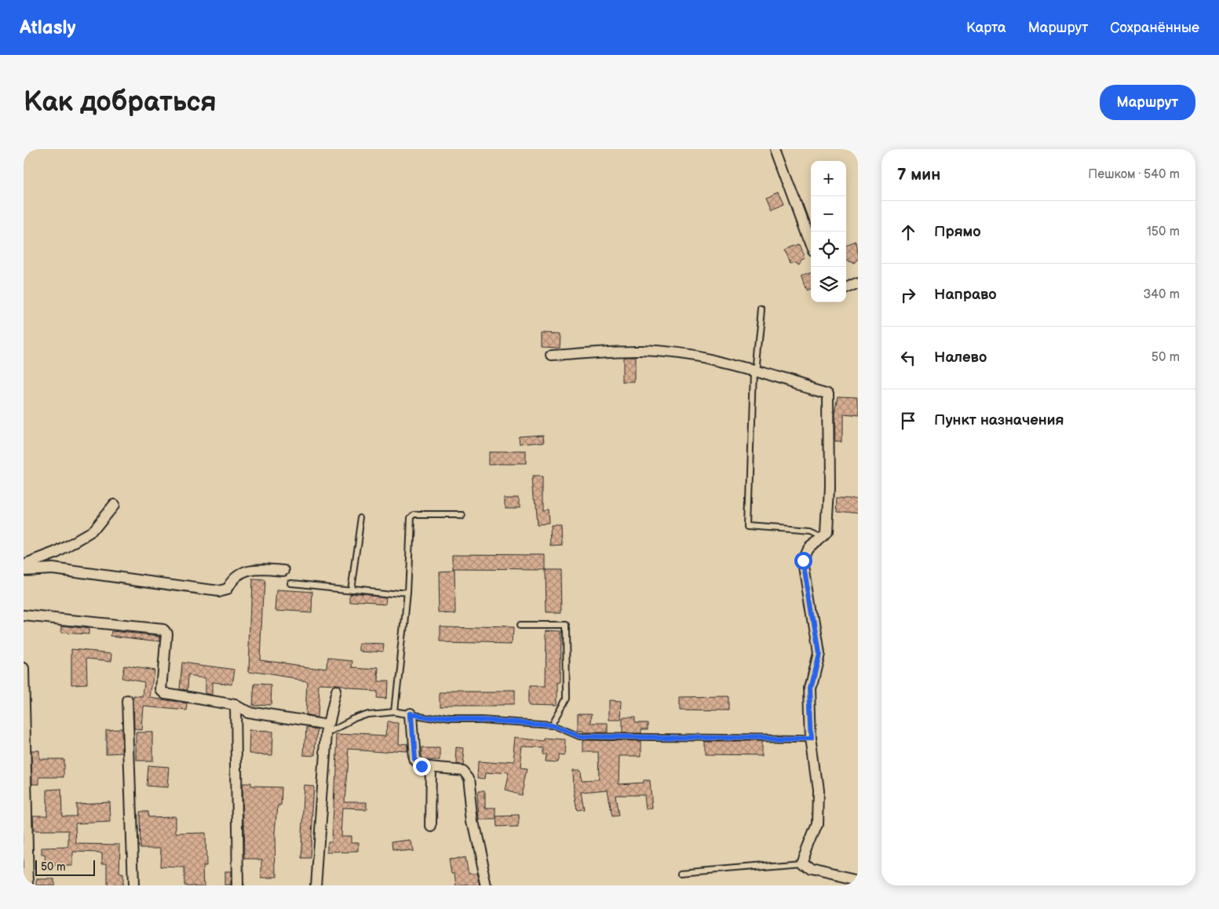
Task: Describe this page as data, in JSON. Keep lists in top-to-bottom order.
{
  "scale_bar": "50 m",
  "page": {
    "header": "Atlasly",
    "nav": ["Карта", "Маршрут", "Сохранённые"],
    "buttons": "Маршрут",
    "title": "Как добраться",
    "heading": ["7 мин", "Пешком · 540 m"],
    "map_buttons": ["+", "−"],
    "list": [
      ["Прямо", "150 m"],
      ["Направо", "340 m"],
      ["Налево", "50 m"],
      "Пункт назначения"
    ],
    "scale": "50 m"
  }
}
